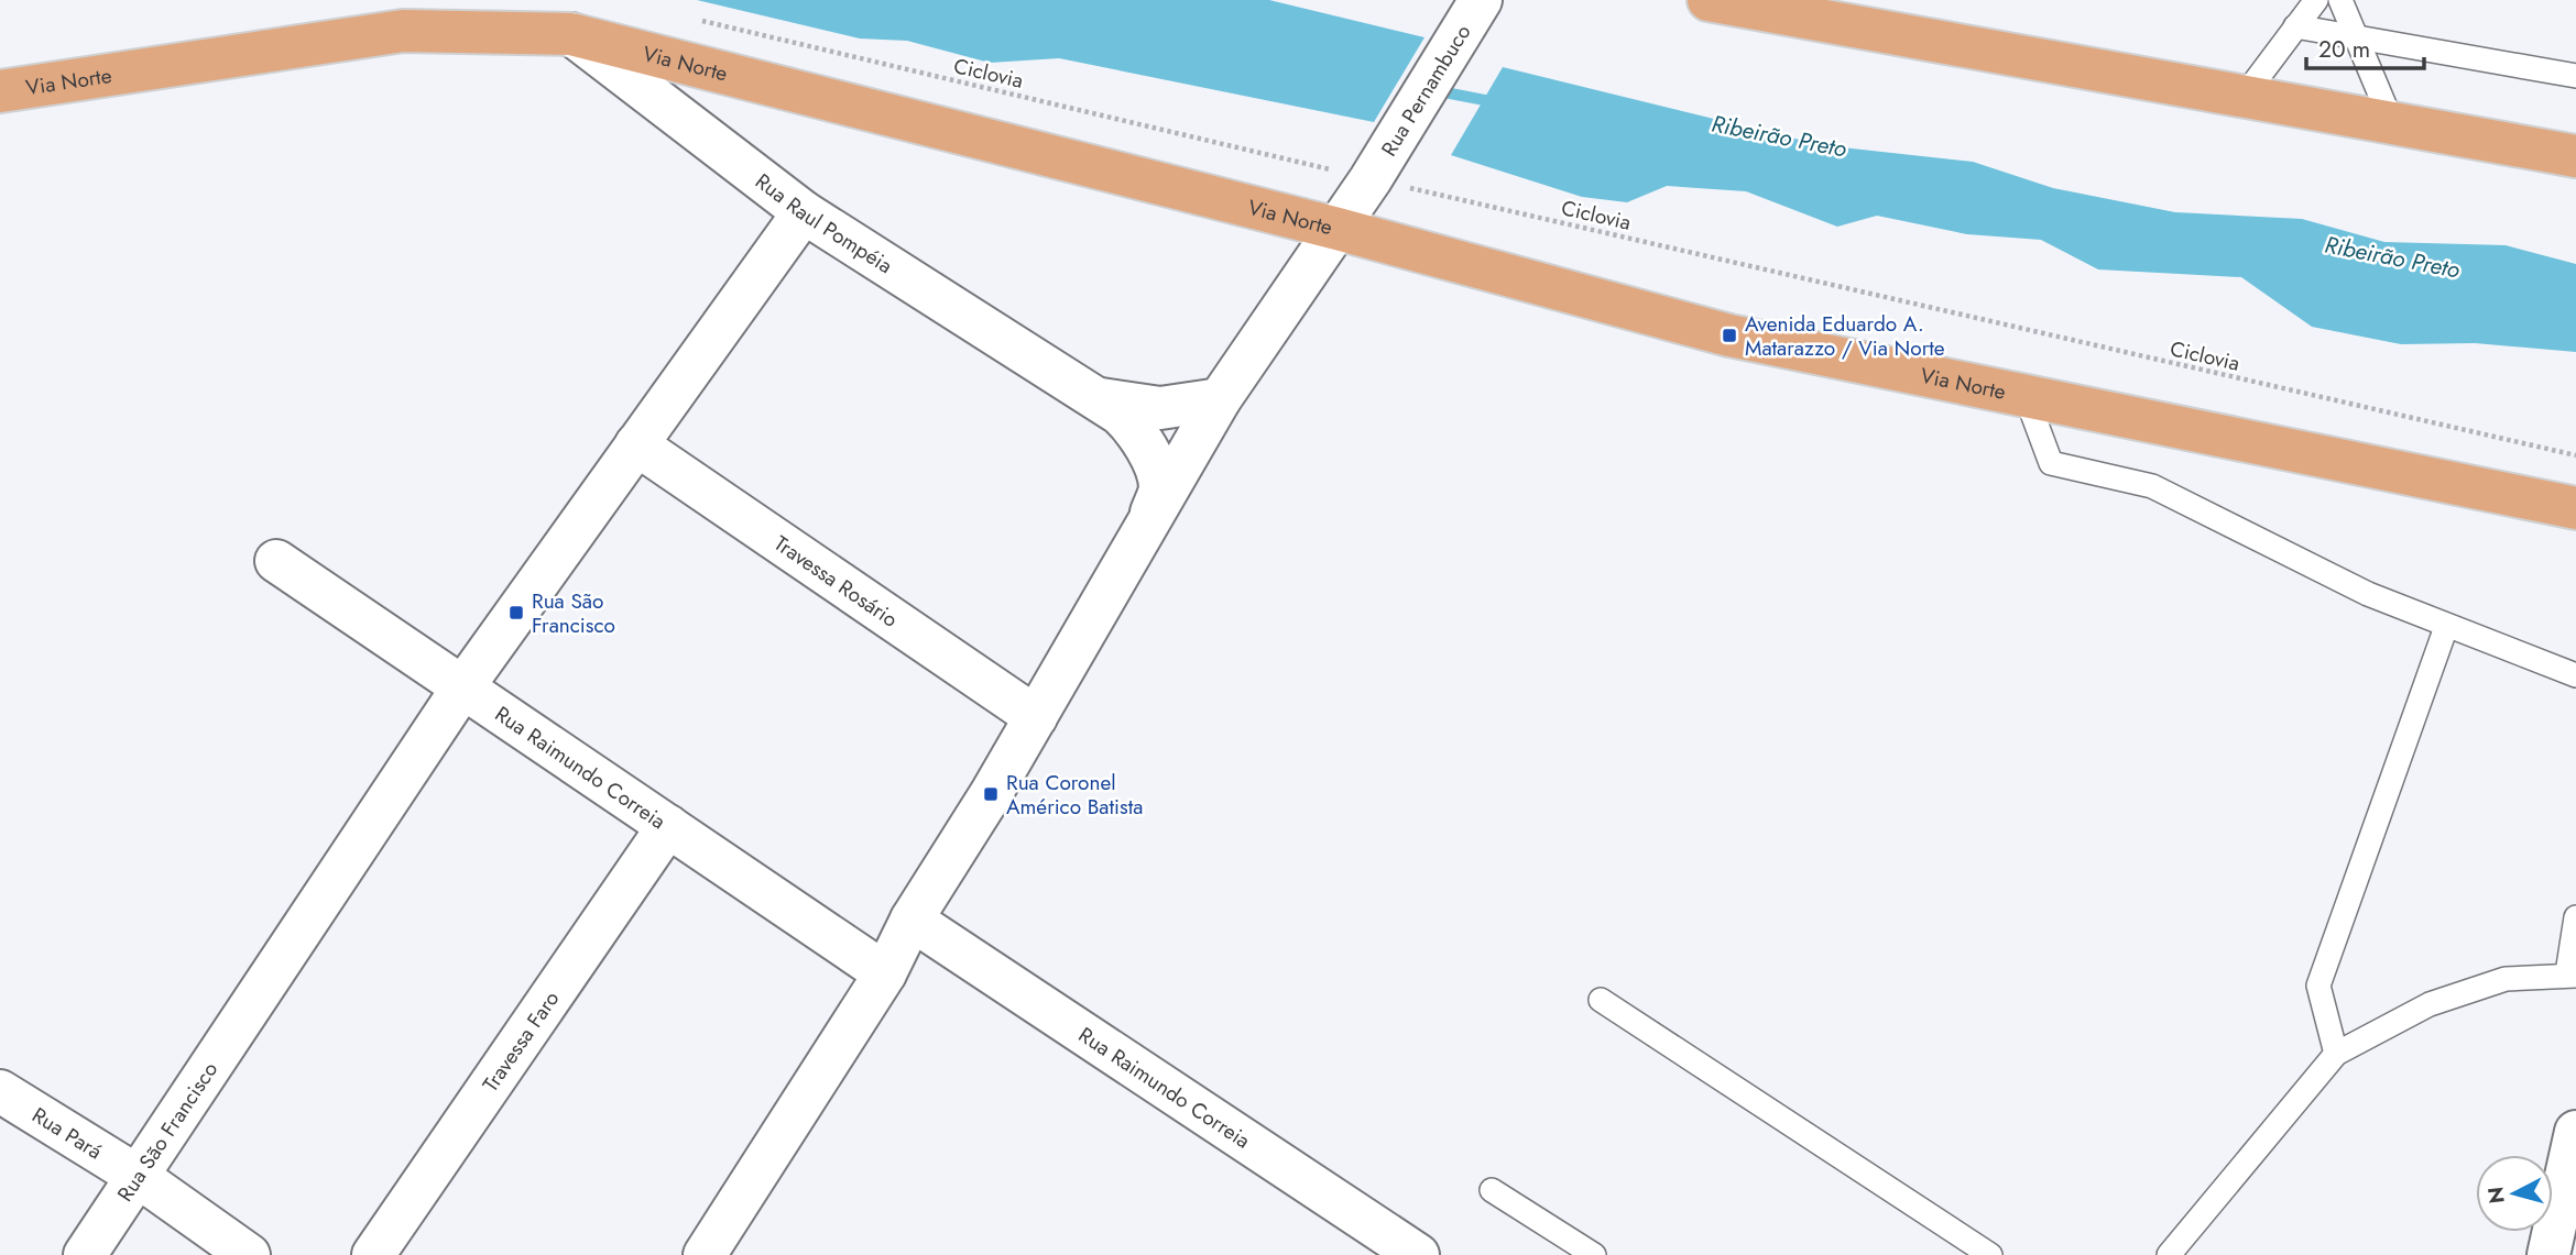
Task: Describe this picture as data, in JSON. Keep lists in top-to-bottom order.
{
  "streets": {
    "main road": ["Via Norte"],
    "street": [
      "Rua Pernambuco",
      "Rua Raul Pompéia",
      "Travessa Rosário",
      "Rua Raimundo Correia",
      "Travessa Faro",
      "Rua Pará",
      "Rua São Francisco"
    ],
    "path": ["Ciclovia"]
  },
  "crossings": [
    ["Via Norte", "Rua Raul Pompéia"],
    ["Ciclovia", "Rua Pernambuco"],
    ["Rua Raul Pompéia", "Rua São Francisco"],
    ["Travessa Rosário", "Rua São Francisco"],
    ["Rua Raimundo Correia", "Travessa Faro"],
    ["Rua Raimundo Correia", "Rua São Francisco"],
    ["Rua Pará", "Rua São Francisco"]
  ],
  "water": ["Ribeirão Preto"],
  "places": {
    "transit": ["Avenida Eduardo A. Matarazzo / Via Norte", "Rua São Francisco", "Rua Coronel Américo Batista"]
  },
  "scale_bar": "20 m",
  "north": "left"
}
